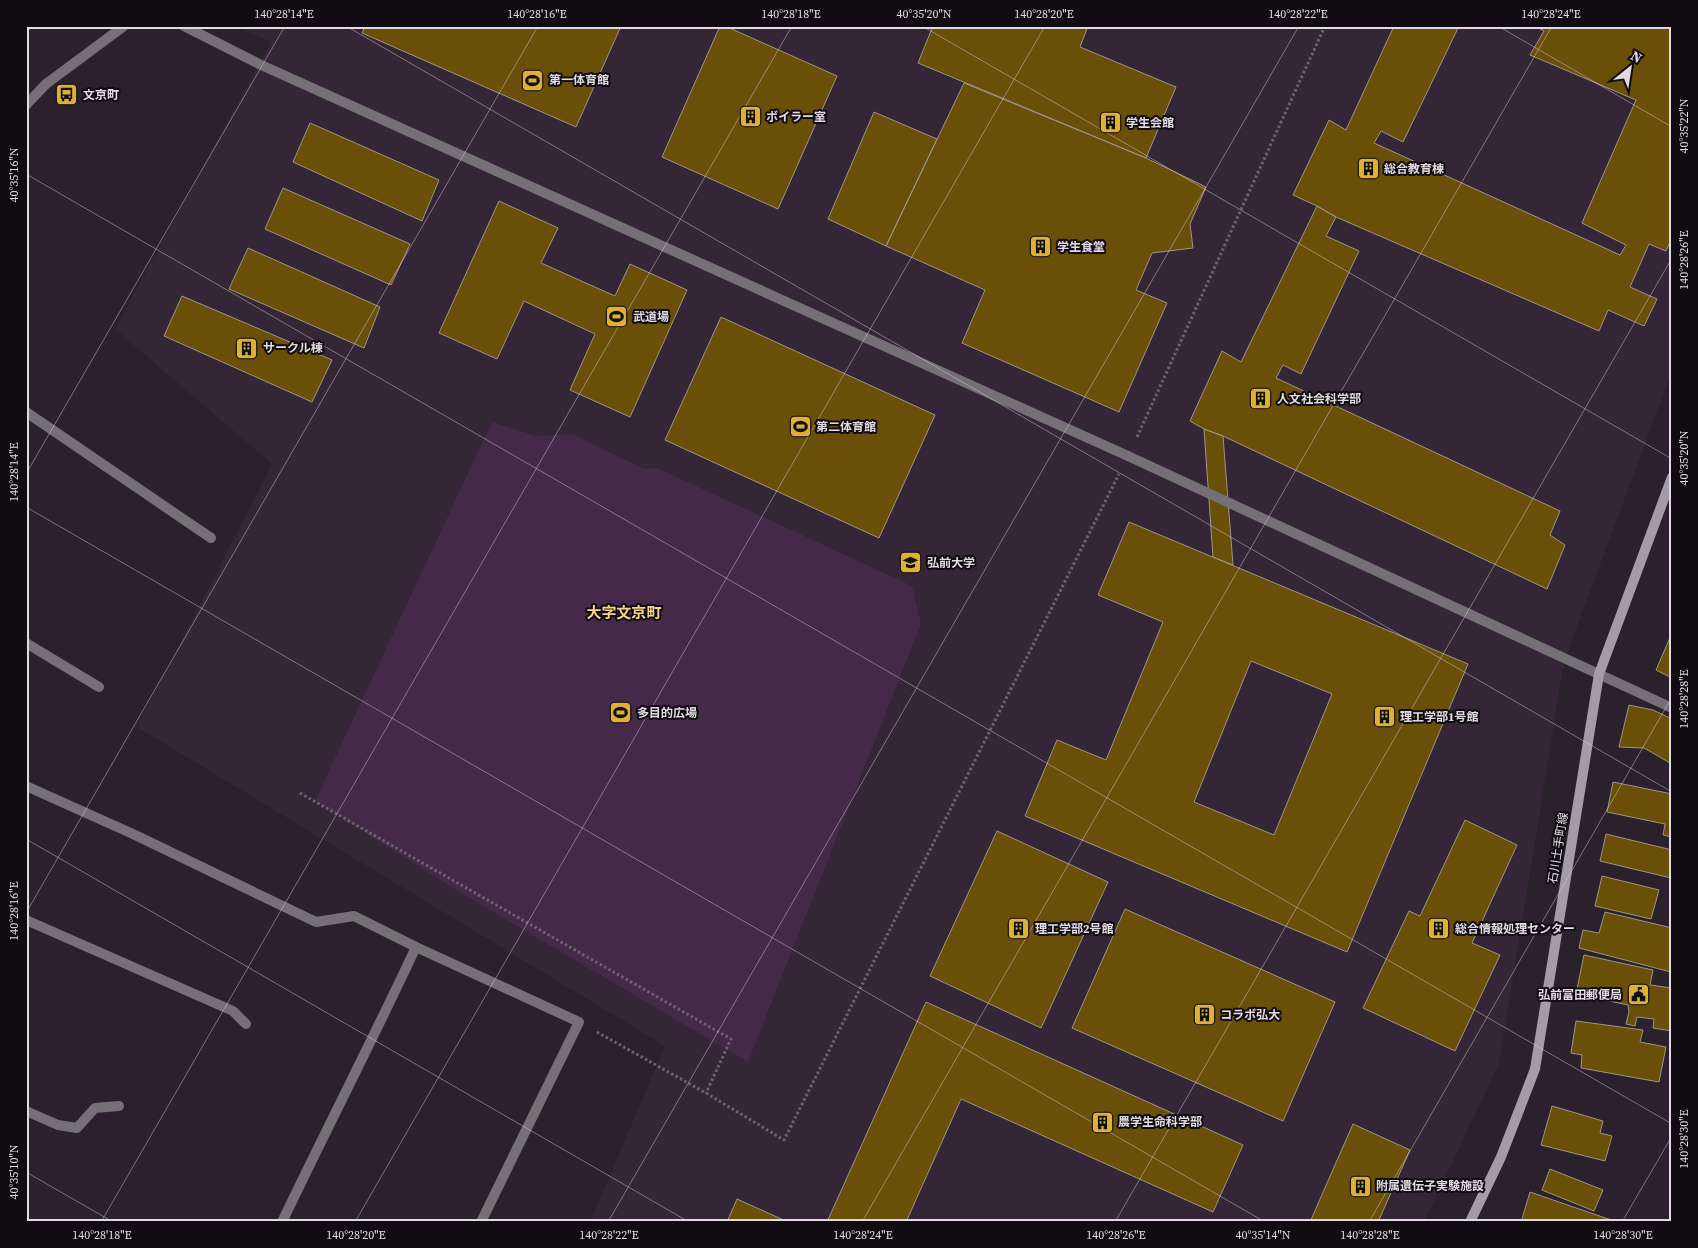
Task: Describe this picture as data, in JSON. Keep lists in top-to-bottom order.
{
  "streets": {
    "main road": ["石川土手町線"]
  },
  "districts": ["大字文京町"],
  "places": {
    "sports": [
      "第一体育館",
      "武道場",
      "第二体育館",
      "多目的広場"
    ],
    "bus stop": ["文京町"],
    "building": [
      "ボイラー室",
      "学生会館",
      "総合教育棟",
      "学生食堂",
      "サークル棟",
      "人文社会科学部",
      "理工学部1号館",
      "理工学部2号館",
      "総合情報処理センター",
      "コラボ弘大",
      "農学生命科学部",
      "附属遺伝子実験施設"
    ],
    "school or university": ["弘前大学"],
    "public building": ["弘前富田郵便局"]
  },
  "north": "top right",
  "coordinates": [
    "140°28'14\"E",
    "140°28'16\"E",
    "140°28'18\"E",
    "40°35'20\"N",
    "140°28'20\"E",
    "140°28'22\"E",
    "140°28'24\"E",
    "40°35'22\"N",
    "40°35'16\"N",
    "140°28'26\"E",
    "140°28'28\"E",
    "140°28'30\"E",
    "40°35'10\"N",
    "40°35'14\"N"
  ]
}
